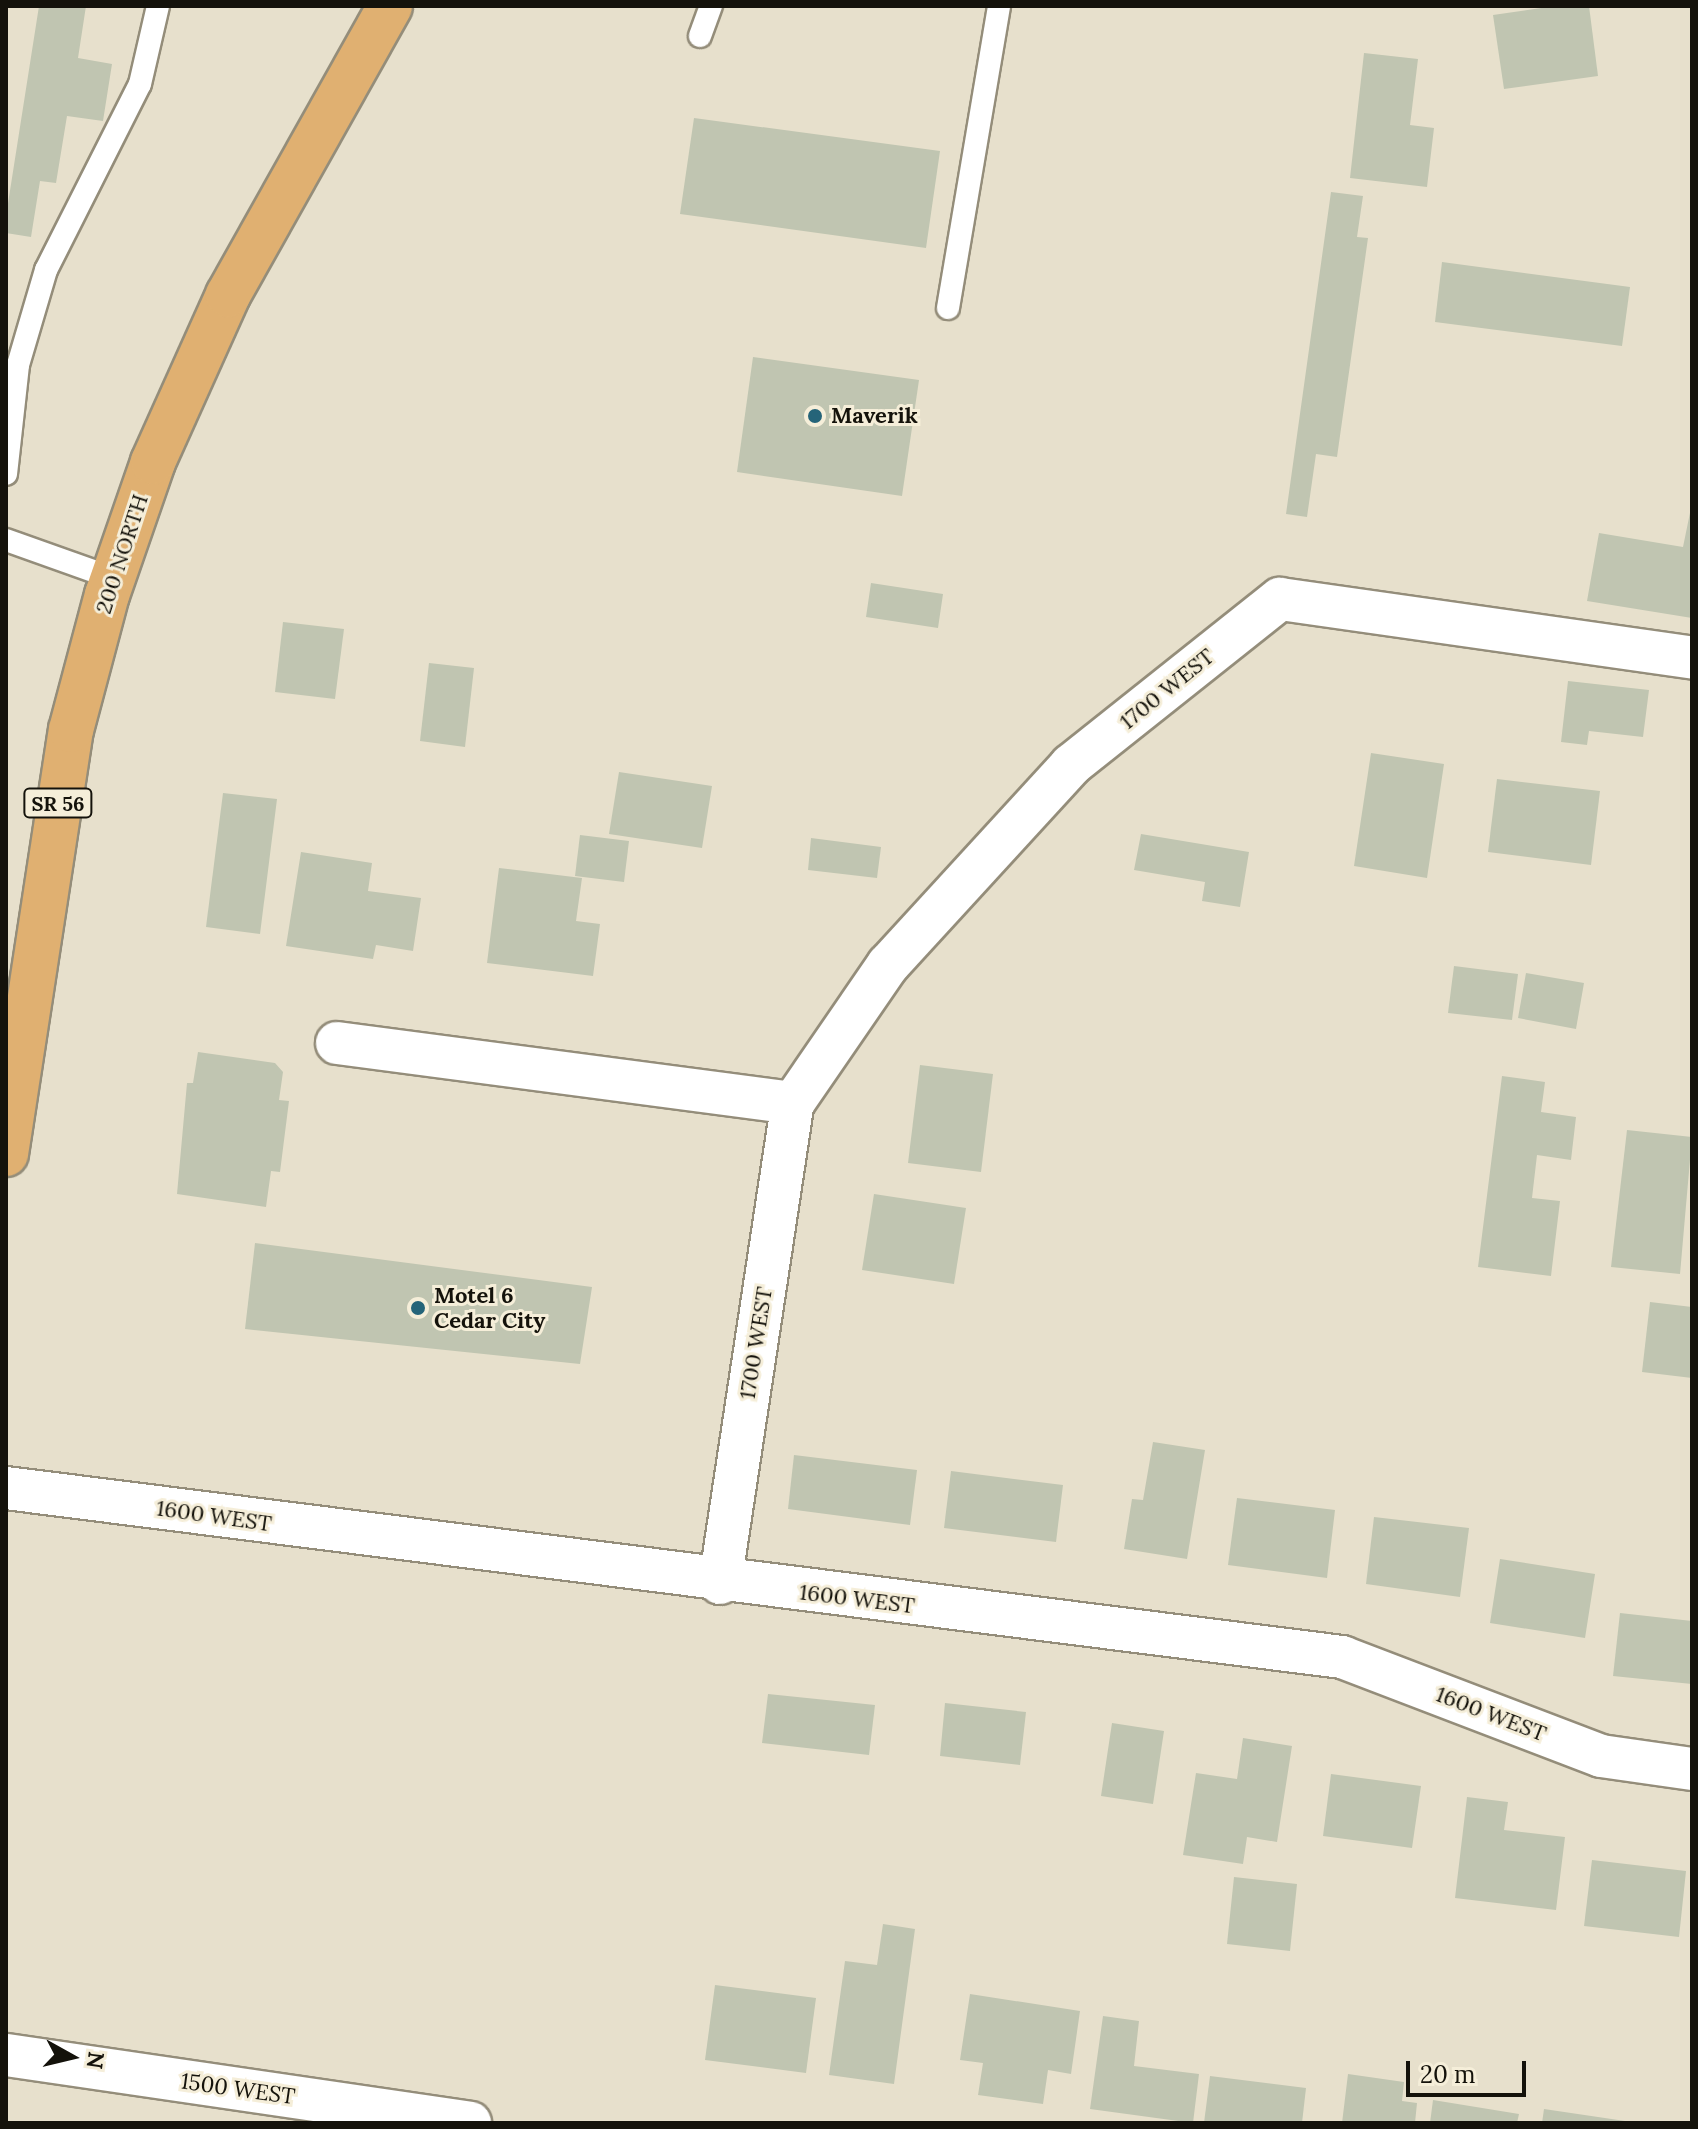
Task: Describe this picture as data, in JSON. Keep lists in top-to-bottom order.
{
  "streets": {
    "main road": ["200 NORTH", "SR 56"],
    "street": ["1700 WEST", "1600 WEST", "1500 WEST"]
  },
  "crossings": [
    ["1700 WEST", "1600 WEST"]
  ],
  "places": ["Maverik", "Motel 6 Cedar City"],
  "scale_bar": "20 m",
  "north": "right"
}
